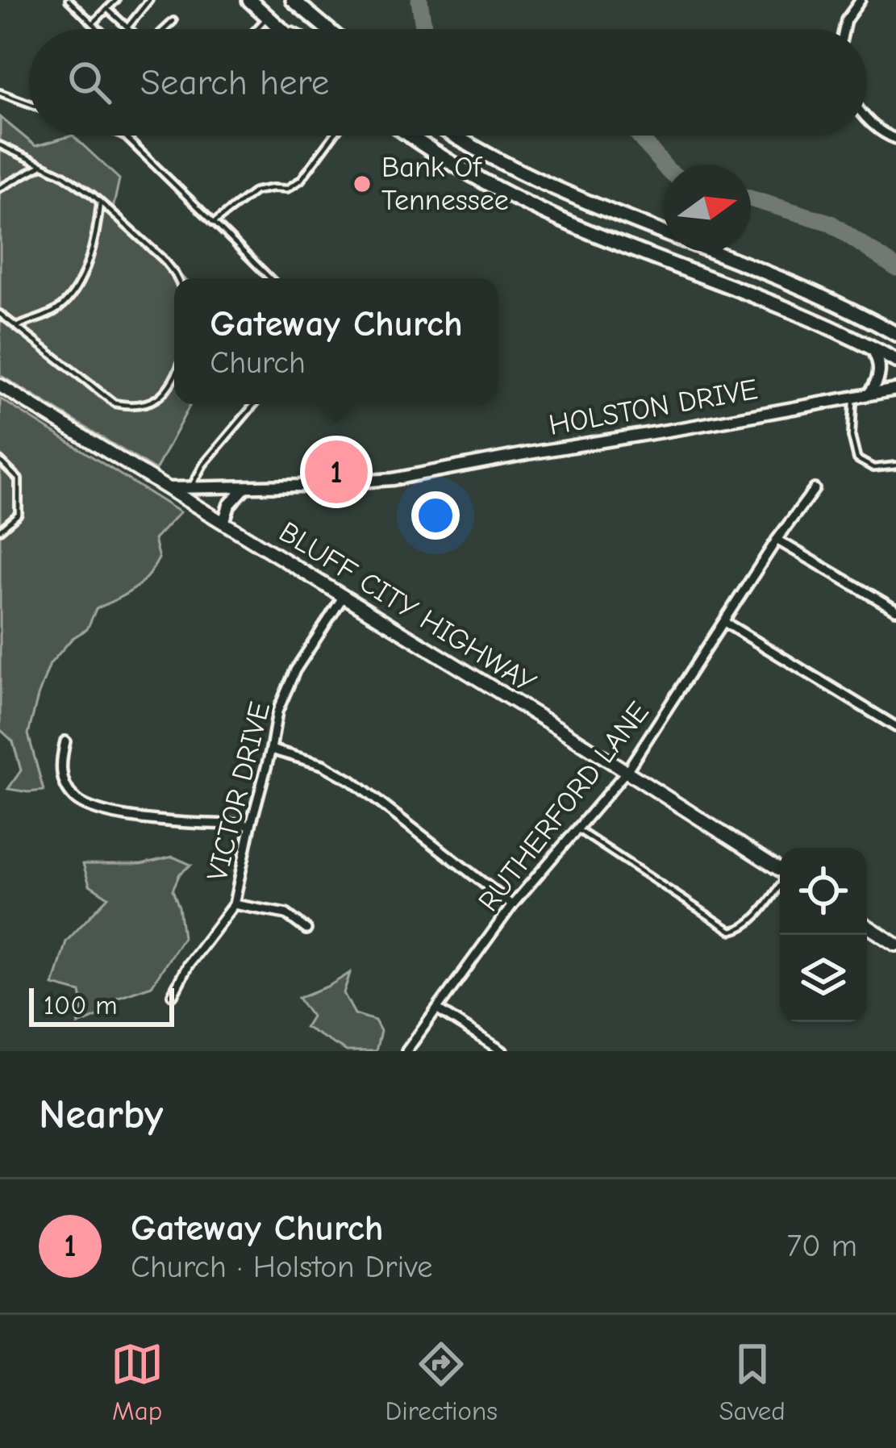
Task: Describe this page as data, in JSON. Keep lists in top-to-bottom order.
{
  "streets": {
    "main road": ["BLUFF CITY HIGHWAY"],
    "street": ["HOLSTON DRIVE", "VICTOR DRIVE", "RUTHERFORD LANE"]
  },
  "crossings": [
    ["HOLSTON DRIVE", "BLUFF CITY HIGHWAY"],
    ["BLUFF CITY HIGHWAY", "VICTOR DRIVE"],
    ["BLUFF CITY HIGHWAY", "RUTHERFORD LANE"]
  ],
  "places": ["Bank Of Tennessee"],
  "scale_bar": "100 m",
  "north": "right",
  "page": {
    "search": "Search here",
    "popup": ["Gateway Church", "Church"],
    "pins": "1",
    "scale": "100 m",
    "heading": "Nearby",
    "list": [
      {
        "mark": "1",
        "name": "Gateway Church",
        "note": "Church · Holston Drive",
        "value": "70 m"
      }
    ],
    "nav": ["Map", "Directions", "Saved"]
  }
}
